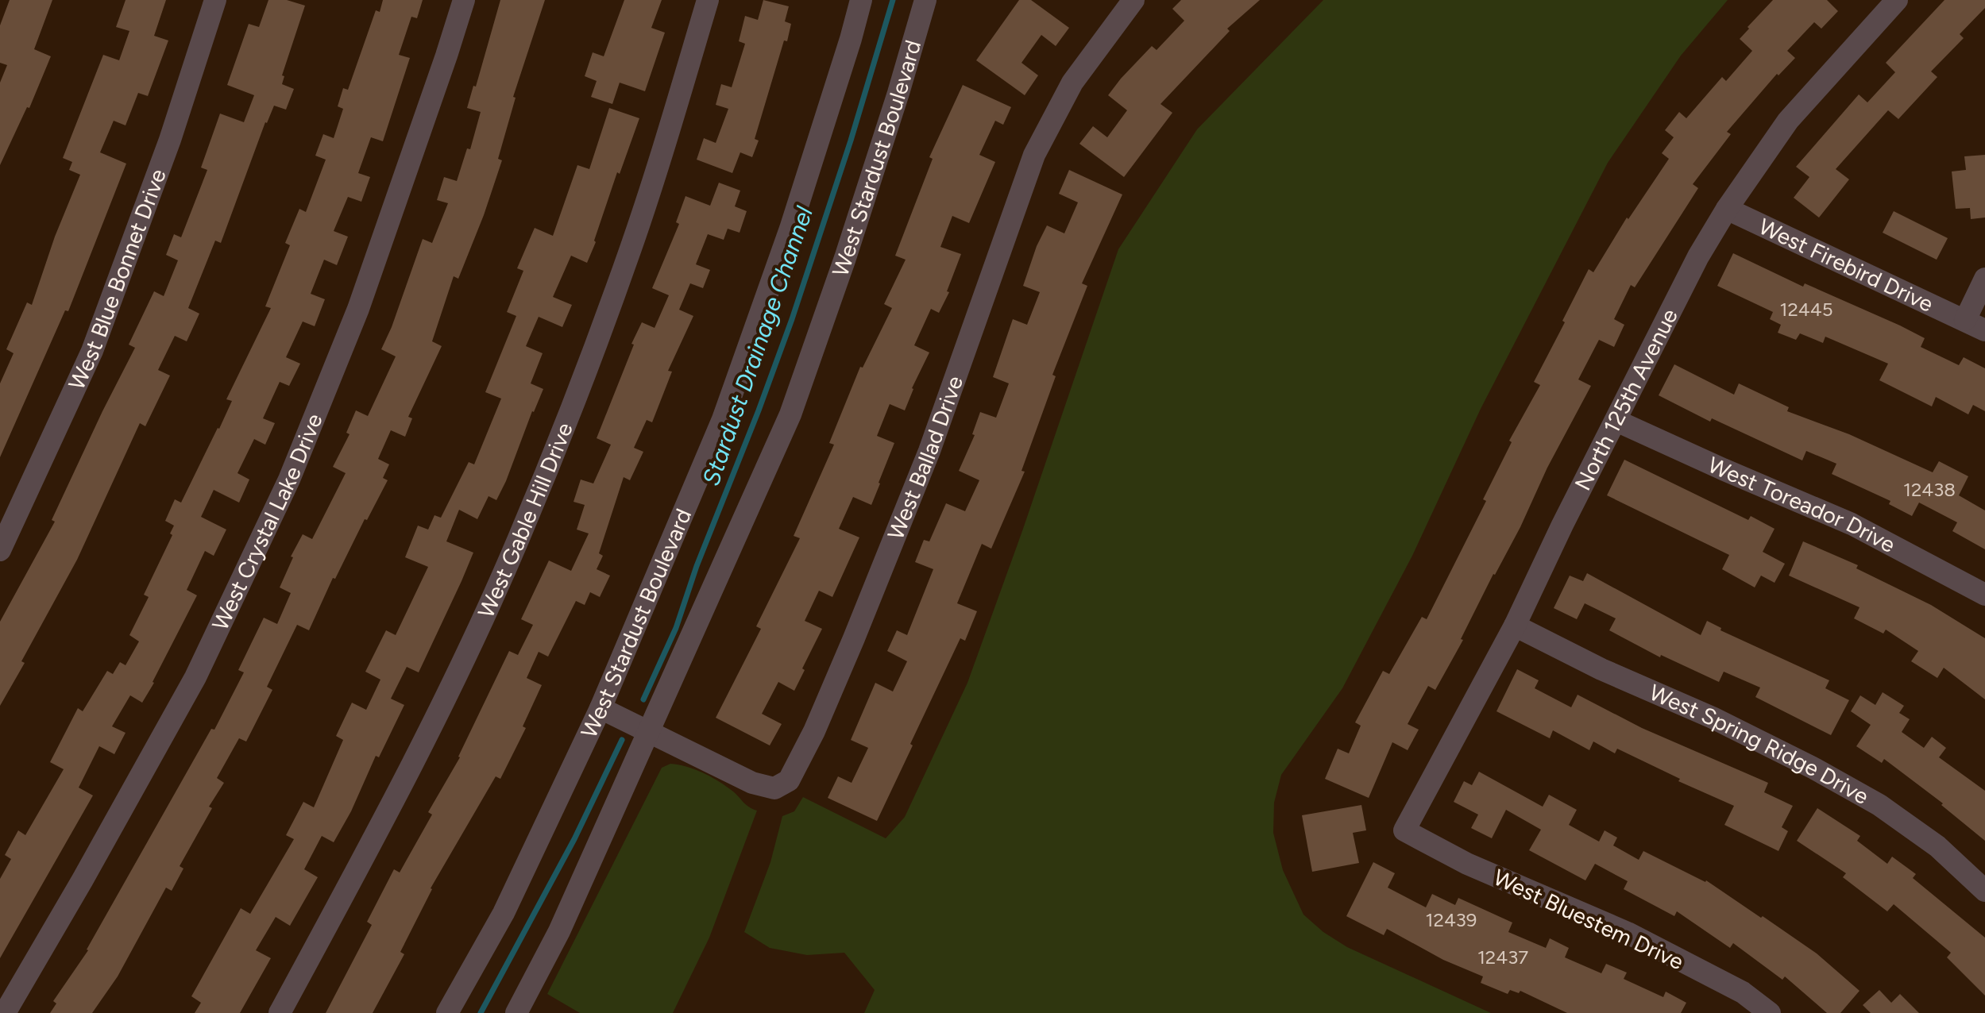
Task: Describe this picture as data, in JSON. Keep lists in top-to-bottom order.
{
  "streets": {
    "street": [
      "West Stardust Boulevard",
      "West Firebird Drive",
      "West Blue Bonnet Drive",
      "North 125th Avenue",
      "West Ballad Drive",
      "West Toreador Drive",
      "West Gable Hill Drive",
      "West Crystal Lake Drive",
      "West Spring Ridge Drive",
      "West Bluestem Drive"
    ]
  },
  "crossings": [
    ["West Stardust Boulevard", "West Ballad Drive"],
    ["West Firebird Drive", "North 125th Avenue"],
    ["North 125th Avenue", "West Toreador Drive"],
    ["North 125th Avenue", "West Spring Ridge Drive"],
    ["North 125th Avenue", "West Bluestem Drive"]
  ],
  "water": ["Stardust Drainage Channel"],
  "house_numbers": [
    "12445",
    "12438",
    "12439",
    "12437"
  ]
}
